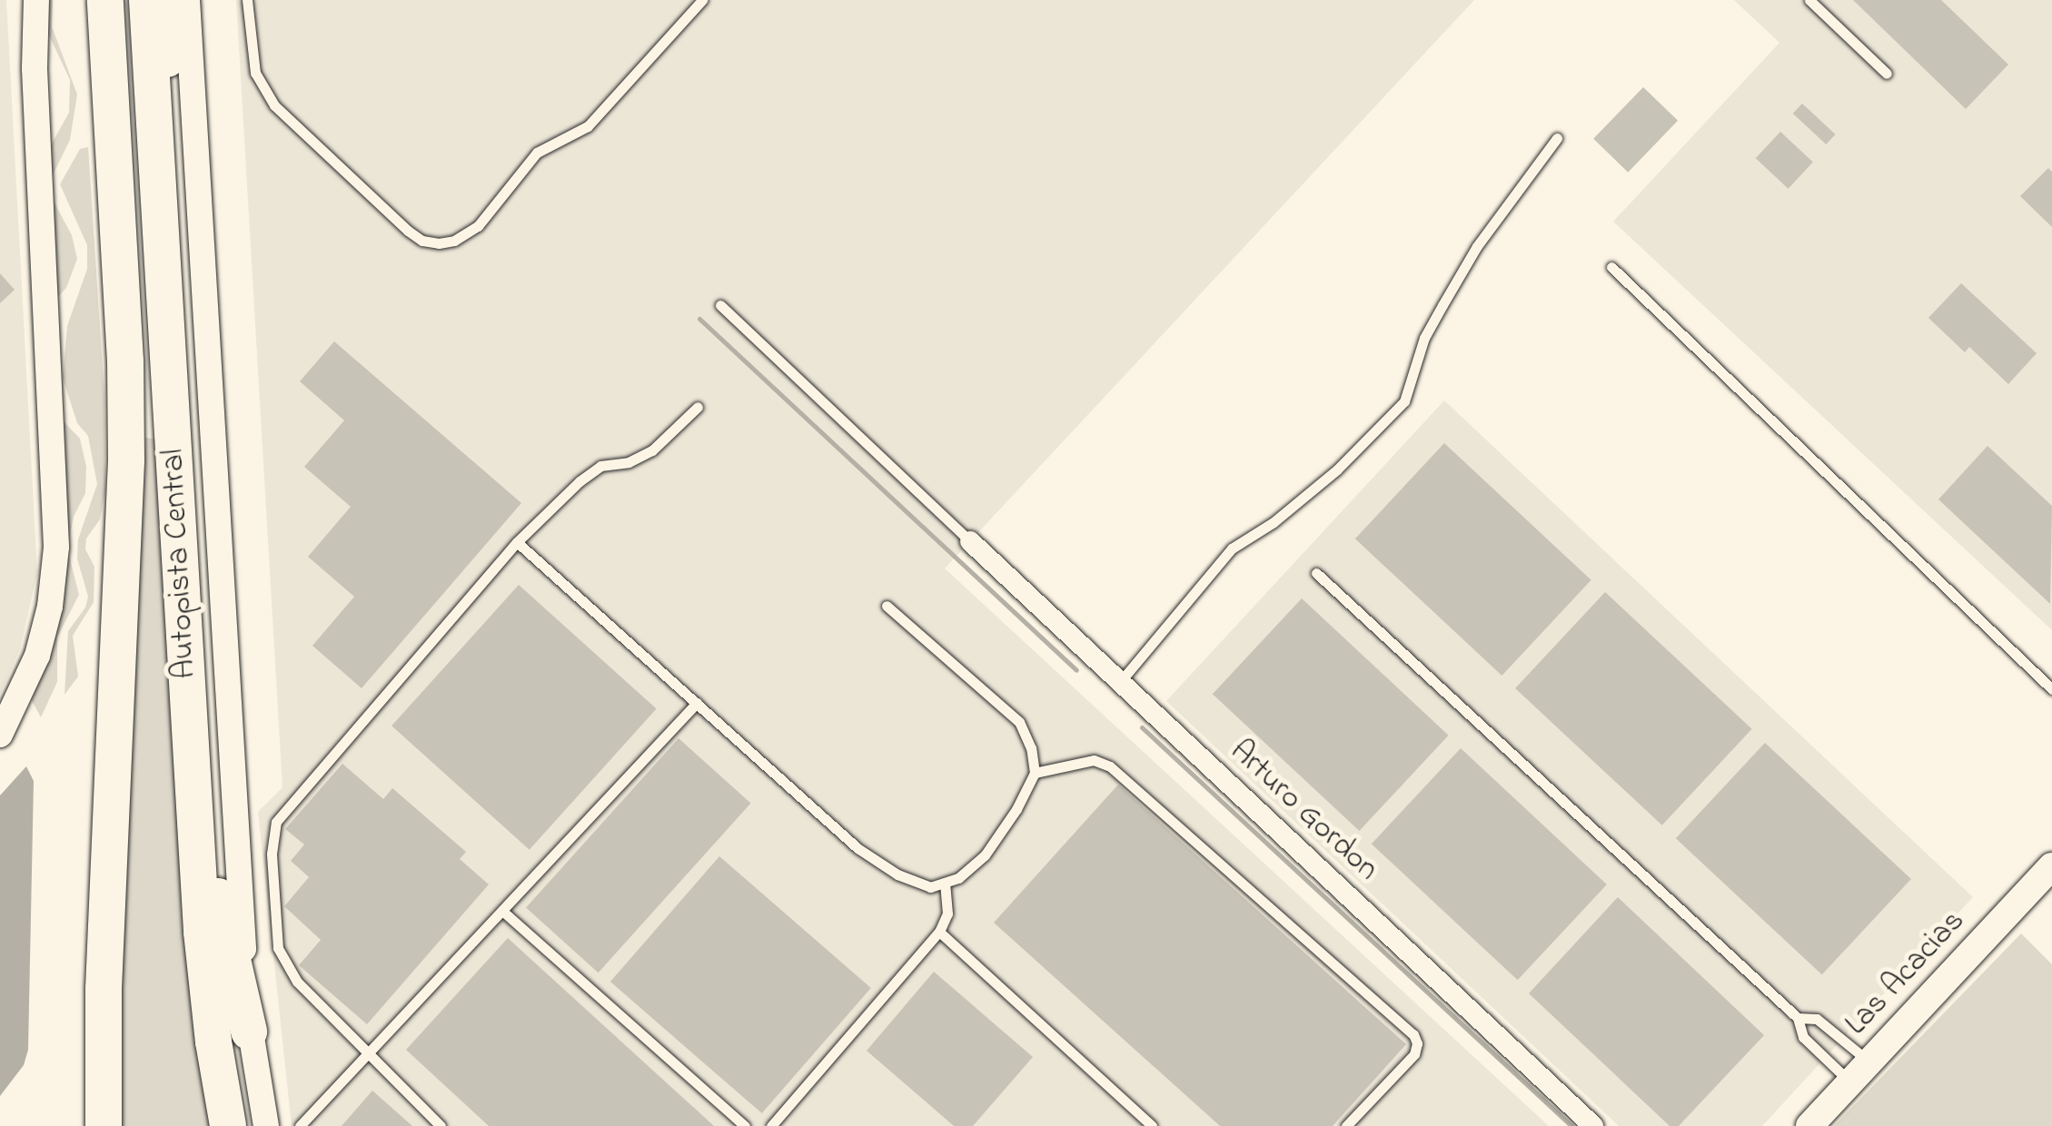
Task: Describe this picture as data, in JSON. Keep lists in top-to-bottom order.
{
  "streets": {
    "highway": ["Autopista Central"],
    "main road": ["Las Acacias"],
    "street": ["Arturo Gordon"]
  }
}
